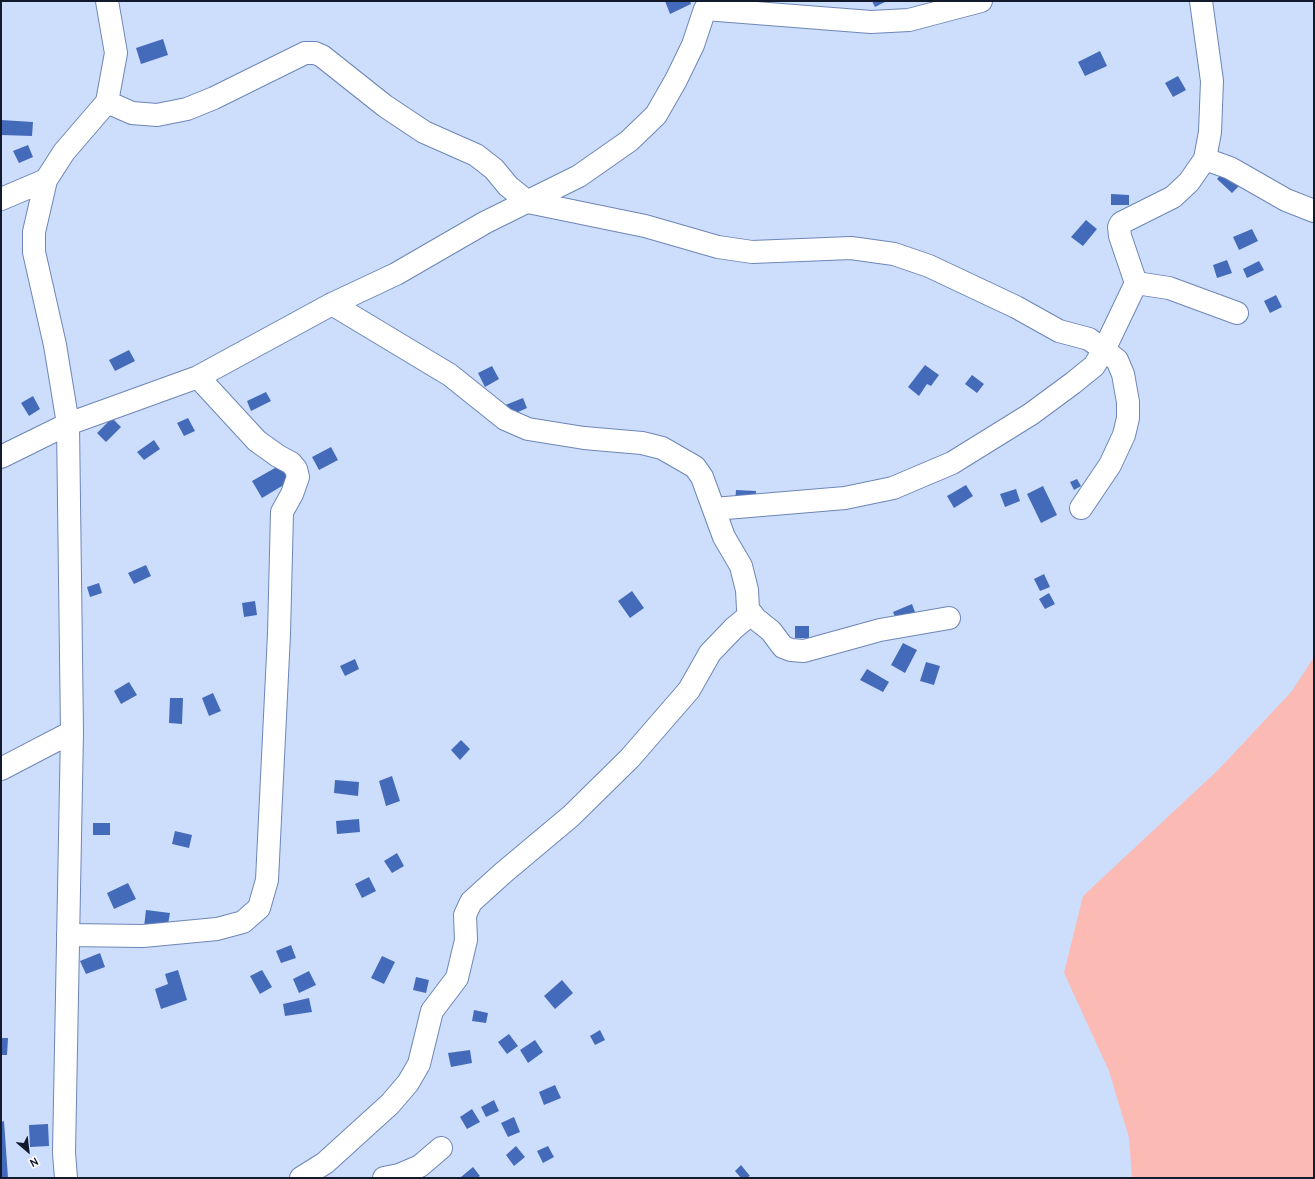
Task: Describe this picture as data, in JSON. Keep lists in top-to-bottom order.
{
  "north": "bottom right"
}
